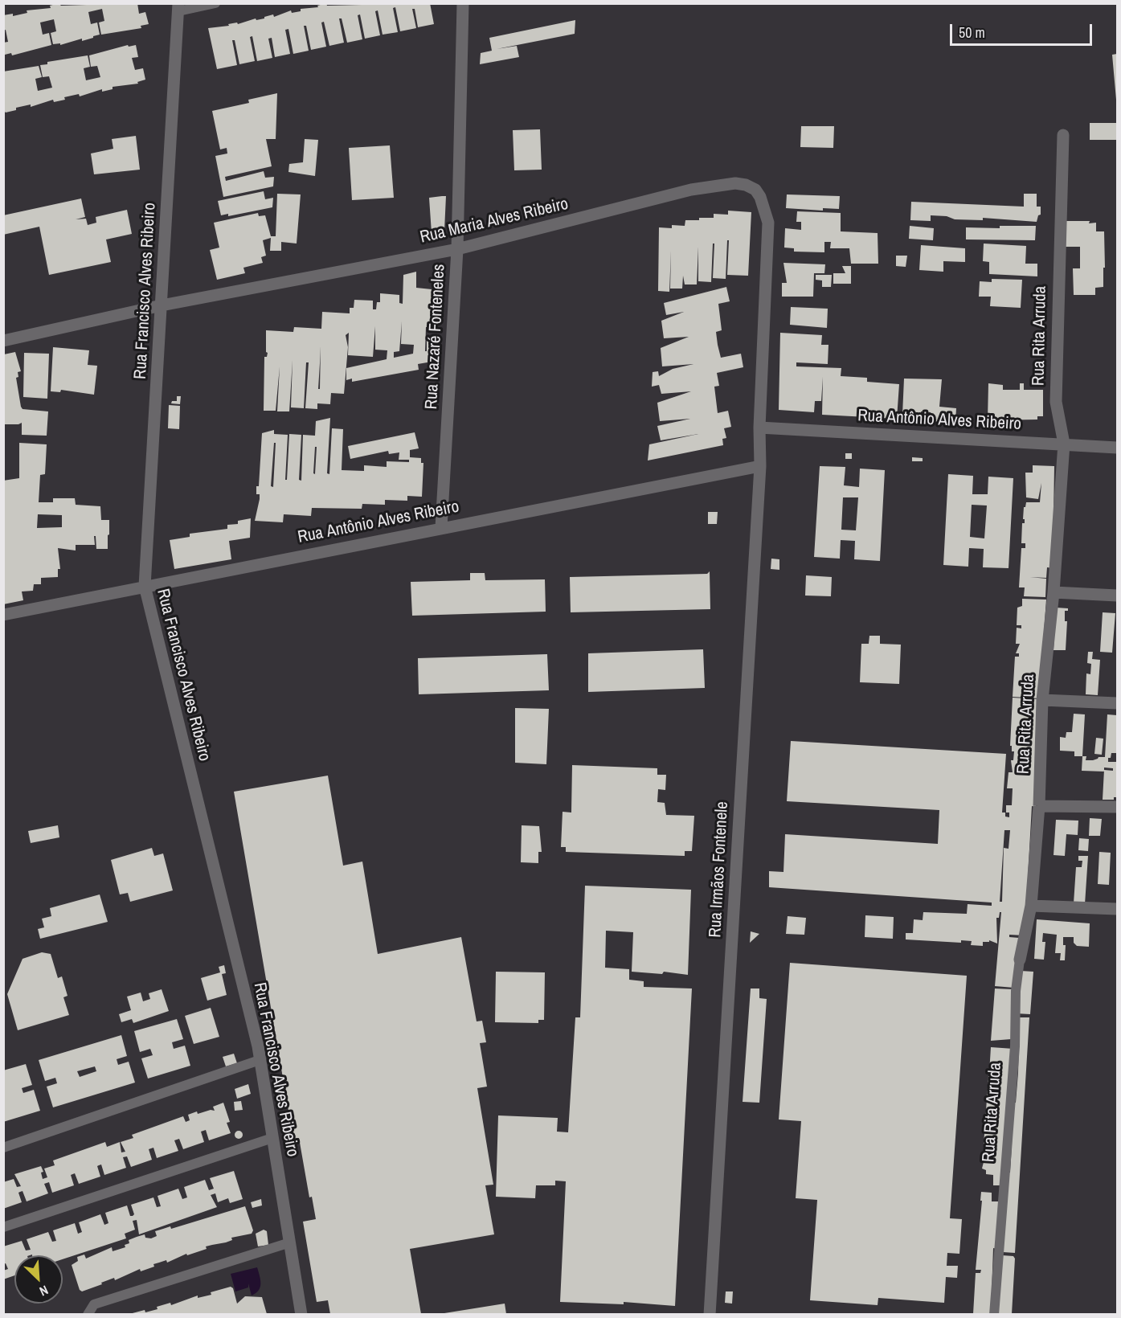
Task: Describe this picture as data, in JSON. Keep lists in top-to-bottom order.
{
  "streets": {
    "street": [
      "Rua Maria Alves Ribeiro",
      "Rua Francisco Alves Ribeiro",
      "Rua Rita Arruda",
      "Rua Nazaré Fonteneles",
      "Rua Antônio Alves Ribeiro",
      "Rua Irmãos Fontenele"
    ]
  },
  "crossings": [
    ["Rua Maria Alves Ribeiro", "Rua Francisco Alves Ribeiro"],
    ["Rua Maria Alves Ribeiro", "Rua Nazaré Fonteneles"],
    ["Rua Maria Alves Ribeiro", "Rua Antônio Alves Ribeiro"],
    ["Rua Maria Alves Ribeiro", "Rua Irmãos Fontenele"],
    ["Rua Francisco Alves Ribeiro", "Rua Antônio Alves Ribeiro"],
    ["Rua Rita Arruda", "Rua Antônio Alves Ribeiro"],
    ["Rua Nazaré Fonteneles", "Rua Antônio Alves Ribeiro"],
    ["Rua Antônio Alves Ribeiro", "Rua Irmãos Fontenele"]
  ],
  "scale_bar": "50 m",
  "north": "bottom right"
}
